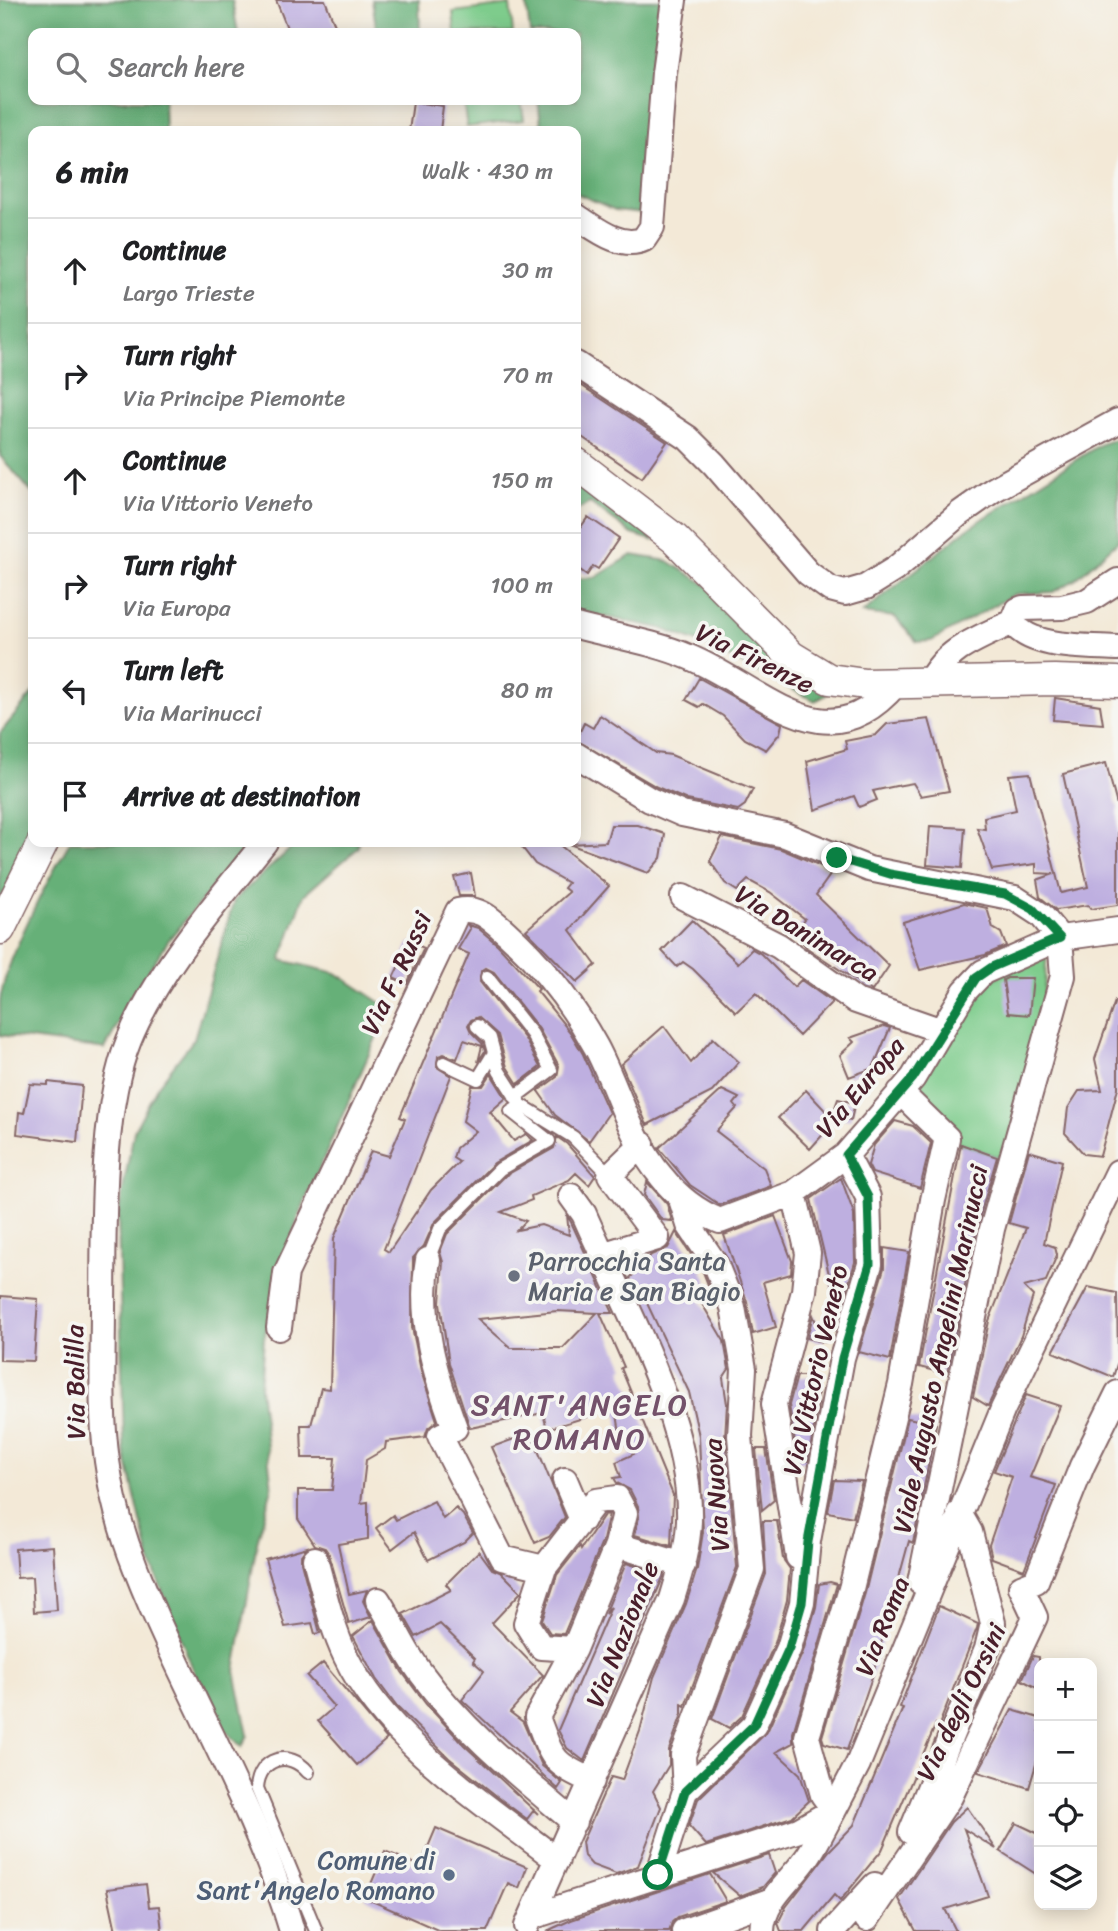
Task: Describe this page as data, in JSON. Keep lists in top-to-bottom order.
{
  "streets": {
    "street": [
      "Via Firenze",
      "Via Danimarca",
      "Via F. Russi",
      "Via Europa",
      "Viale Augusto Angelini Marinucci",
      "Via Vittorio Veneto",
      "Via Balilla",
      "Via Nuova",
      "Via Roma",
      "Via Nazionale",
      "Via degli Orsini"
    ]
  },
  "crossings": [
    ["Via Danimarca", "Via Europa"],
    ["Via F. Russi", "Via Europa"],
    ["Via F. Russi", "Via Nuova"],
    ["Via Europa", "Viale Augusto Angelini Marinucci"],
    ["Via Europa", "Via Vittorio Veneto"],
    ["Via Europa", "Via Nuova"],
    ["Viale Augusto Angelini Marinucci", "Via Roma"]
  ],
  "districts": ["SANT'ANGELO ROMANO"],
  "places": ["Parrocchia Santa Maria e San Biagio", "Comune di Sant'Angelo Romano"],
  "page": {
    "search": "Search here",
    "heading": ["6 min", "Walk · 430 m"],
    "list": [
      ["Continue", "Largo Trieste", "30 m"],
      ["Turn right", "Via Principe Piemonte", "70 m"],
      ["Continue", "Via Vittorio Veneto", "150 m"],
      ["Turn right", "Via Europa", "100 m"],
      ["Turn left", "Via Marinucci", "80 m"],
      "Arrive at destination"
    ],
    "map_buttons": ["+", "−"]
  }
}
